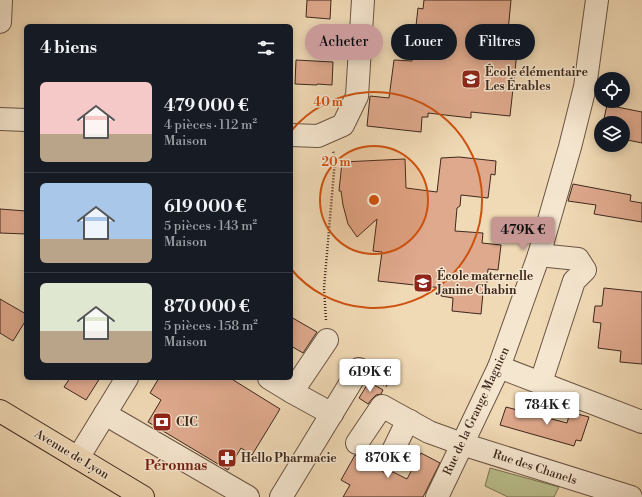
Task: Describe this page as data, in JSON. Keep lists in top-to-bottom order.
{
  "streets": {
    "main road": ["Avenue de Lyon"],
    "street": ["Rue de la Grange Magnien", "Rue des Chanels"]
  },
  "crossings": [
    ["Rue de la Grange Magnien", "Rue des Chanels"]
  ],
  "districts": ["Péronnas"],
  "places": {
    "school or university": ["École élémentaire Les Érables", "École maternelle Janine Chabin"],
    "bank": ["CIC"],
    "pharmacy": ["Hello Pharmacie"]
  },
  "page": {
    "chip": ["Acheter", "Louer", "Filtres"],
    "heading": "4 biens",
    "list": [
      {
        "name": "479 000 €",
        "note": "4 pièces · 112 m² · Maison"
      },
      {
        "name": "619 000 €",
        "note": "5 pièces · 143 m² · Maison"
      },
      {
        "name": "870 000 €",
        "note": "5 pièces · 158 m² · Maison"
      }
    ],
    "price": [
      "479K €",
      "619K €",
      "784K €",
      "870K €"
    ]
  },
  "rings": ["40 m", "20 m"]
}
